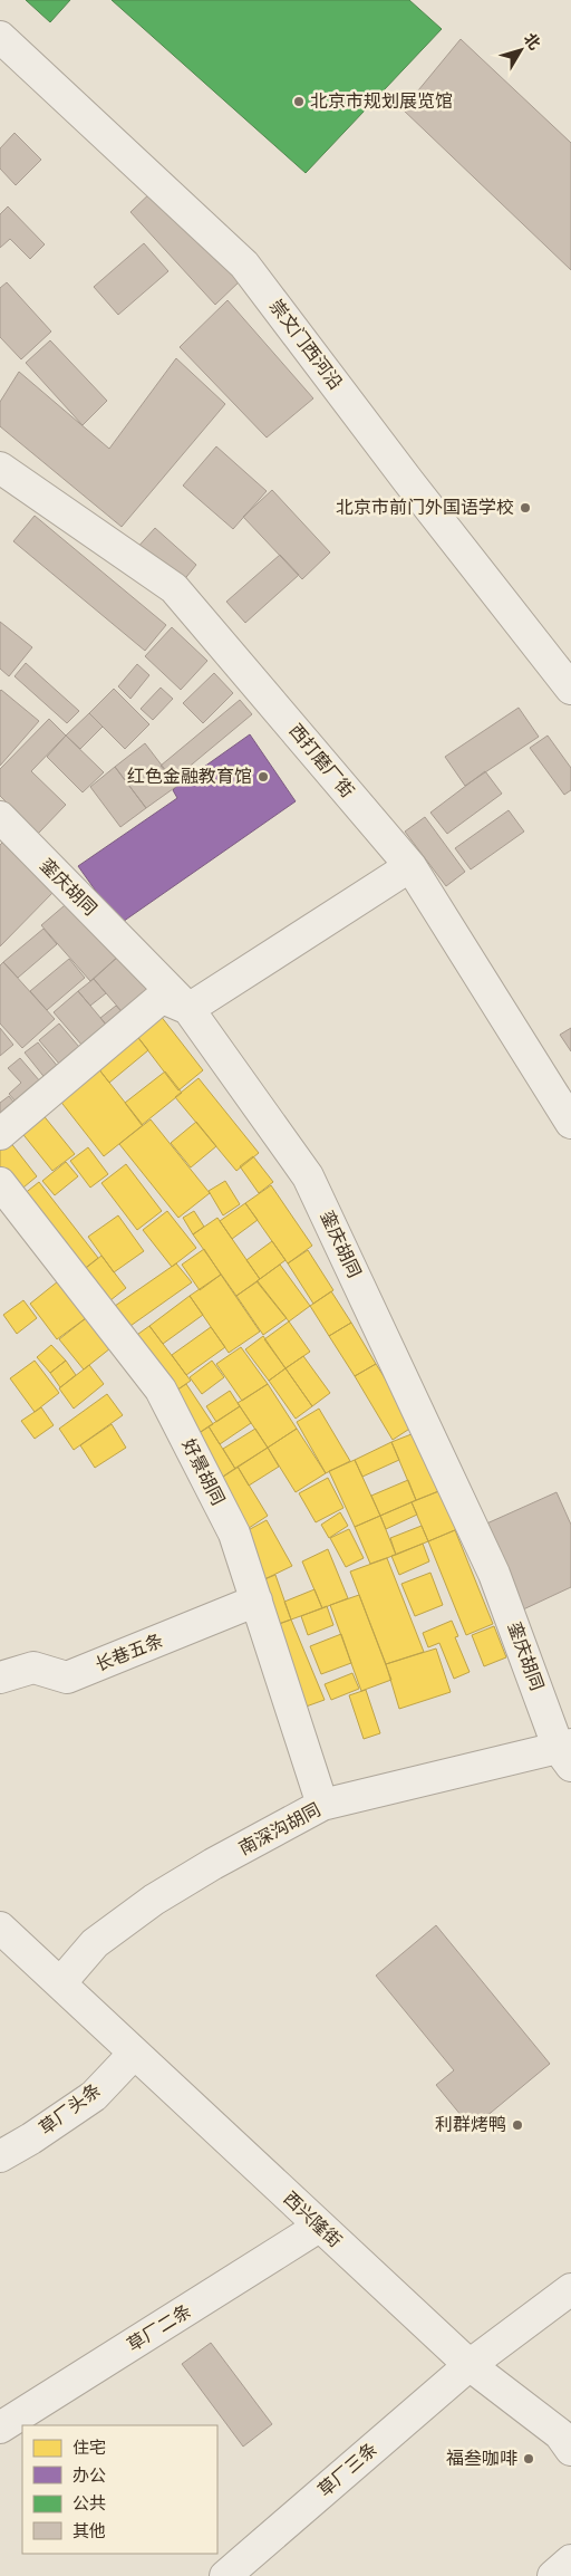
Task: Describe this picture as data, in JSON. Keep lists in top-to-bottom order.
{
  "streets": {
    "street": [
      "崇文门西河沿",
      "西打磨厂街",
      "銮庆胡同",
      "好景胡同",
      "长巷五条",
      "南深沟胡同",
      "草厂头条",
      "西兴隆街",
      "草厂二条",
      "草厂三条"
    ]
  },
  "crossings": [
    ["銮庆胡同", "南深沟胡同"],
    ["好景胡同", "长巷五条"],
    ["好景胡同", "南深沟胡同"],
    ["南深沟胡同", "西兴隆街"],
    ["草厂头条", "西兴隆街"],
    ["西兴隆街", "草厂二条"],
    ["西兴隆街", "草厂三条"]
  ],
  "places": [
    "北京市规划展览馆",
    "北京市前门外国语学校",
    "红色金融教育馆",
    "利群烤鸭",
    "福叁咖啡"
  ],
  "legend": [
    "住宅",
    "办公",
    "公共",
    "其他"
  ],
  "north": "top right"
}
